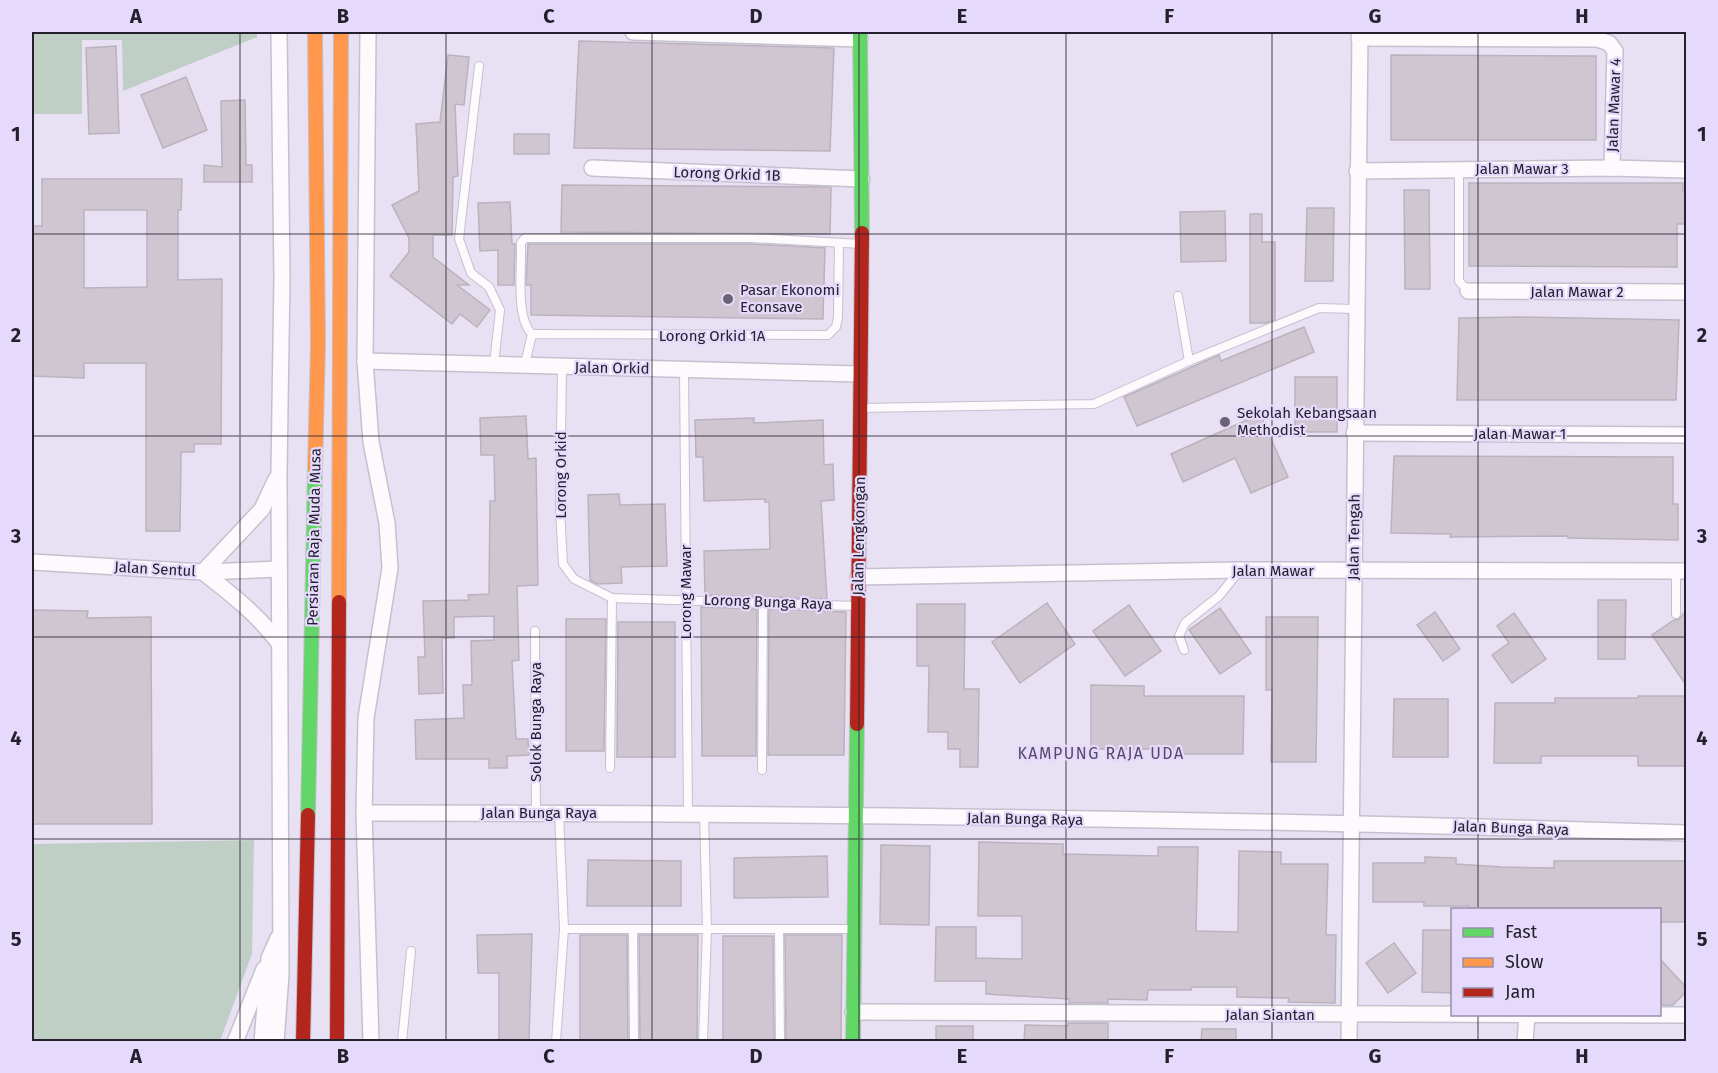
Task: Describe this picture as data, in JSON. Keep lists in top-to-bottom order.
{
  "streets": {
    "main road": ["Jalan Lengkongan", "Persiaran Raja Muda Musa"],
    "street": [
      "Jalan Mawar 4",
      "Jalan Mawar 3",
      "Lorong Orkid 1B",
      "Jalan Mawar 2",
      "Jalan Orkid",
      "Jalan Mawar 1",
      "Jalan Tengah",
      "Jalan Sentul",
      "Jalan Mawar",
      "Jalan Bunga Raya",
      "Jalan Siantan"
    ],
    "lane": [
      "Lorong Orkid 1A",
      "Lorong Orkid",
      "Lorong Mawar",
      "Lorong Bunga Raya",
      "Solok Bunga Raya"
    ]
  },
  "crossings": [
    ["Jalan Mawar 4", "Jalan Mawar 3"],
    ["Jalan Mawar 4", "Jalan Tengah"],
    ["Jalan Mawar 3", "Jalan Tengah"],
    ["Lorong Orkid 1B", "Jalan Lengkongan"],
    ["Jalan Orkid", "Lorong Orkid"],
    ["Jalan Orkid", "Jalan Lengkongan"],
    ["Jalan Orkid", "Lorong Mawar"],
    ["Jalan Mawar 1", "Jalan Tengah"],
    ["Lorong Orkid", "Lorong Bunga Raya"],
    ["Jalan Lengkongan", "Jalan Mawar"],
    ["Jalan Lengkongan", "Lorong Bunga Raya"],
    ["Jalan Lengkongan", "Jalan Bunga Raya"],
    ["Jalan Lengkongan", "Jalan Siantan"],
    ["Jalan Tengah", "Jalan Mawar"],
    ["Jalan Tengah", "Jalan Bunga Raya"],
    ["Jalan Tengah", "Jalan Siantan"],
    ["Lorong Mawar", "Lorong Bunga Raya"],
    ["Lorong Mawar", "Jalan Bunga Raya"],
    ["Solok Bunga Raya", "Jalan Bunga Raya"]
  ],
  "districts": ["KAMPUNG RAJA UDA"],
  "places": ["Pasar Ekonomi Econsave", "Sekolah Kebangsaan Methodist"],
  "legend": ["Fast", "Slow", "Jam"],
  "grid": {
    "columns": [
      "A",
      "B",
      "C",
      "D",
      "E",
      "F",
      "G",
      "H"
    ],
    "rows": [
      "1",
      "2",
      "3",
      "4",
      "5"
    ]
  }
}
